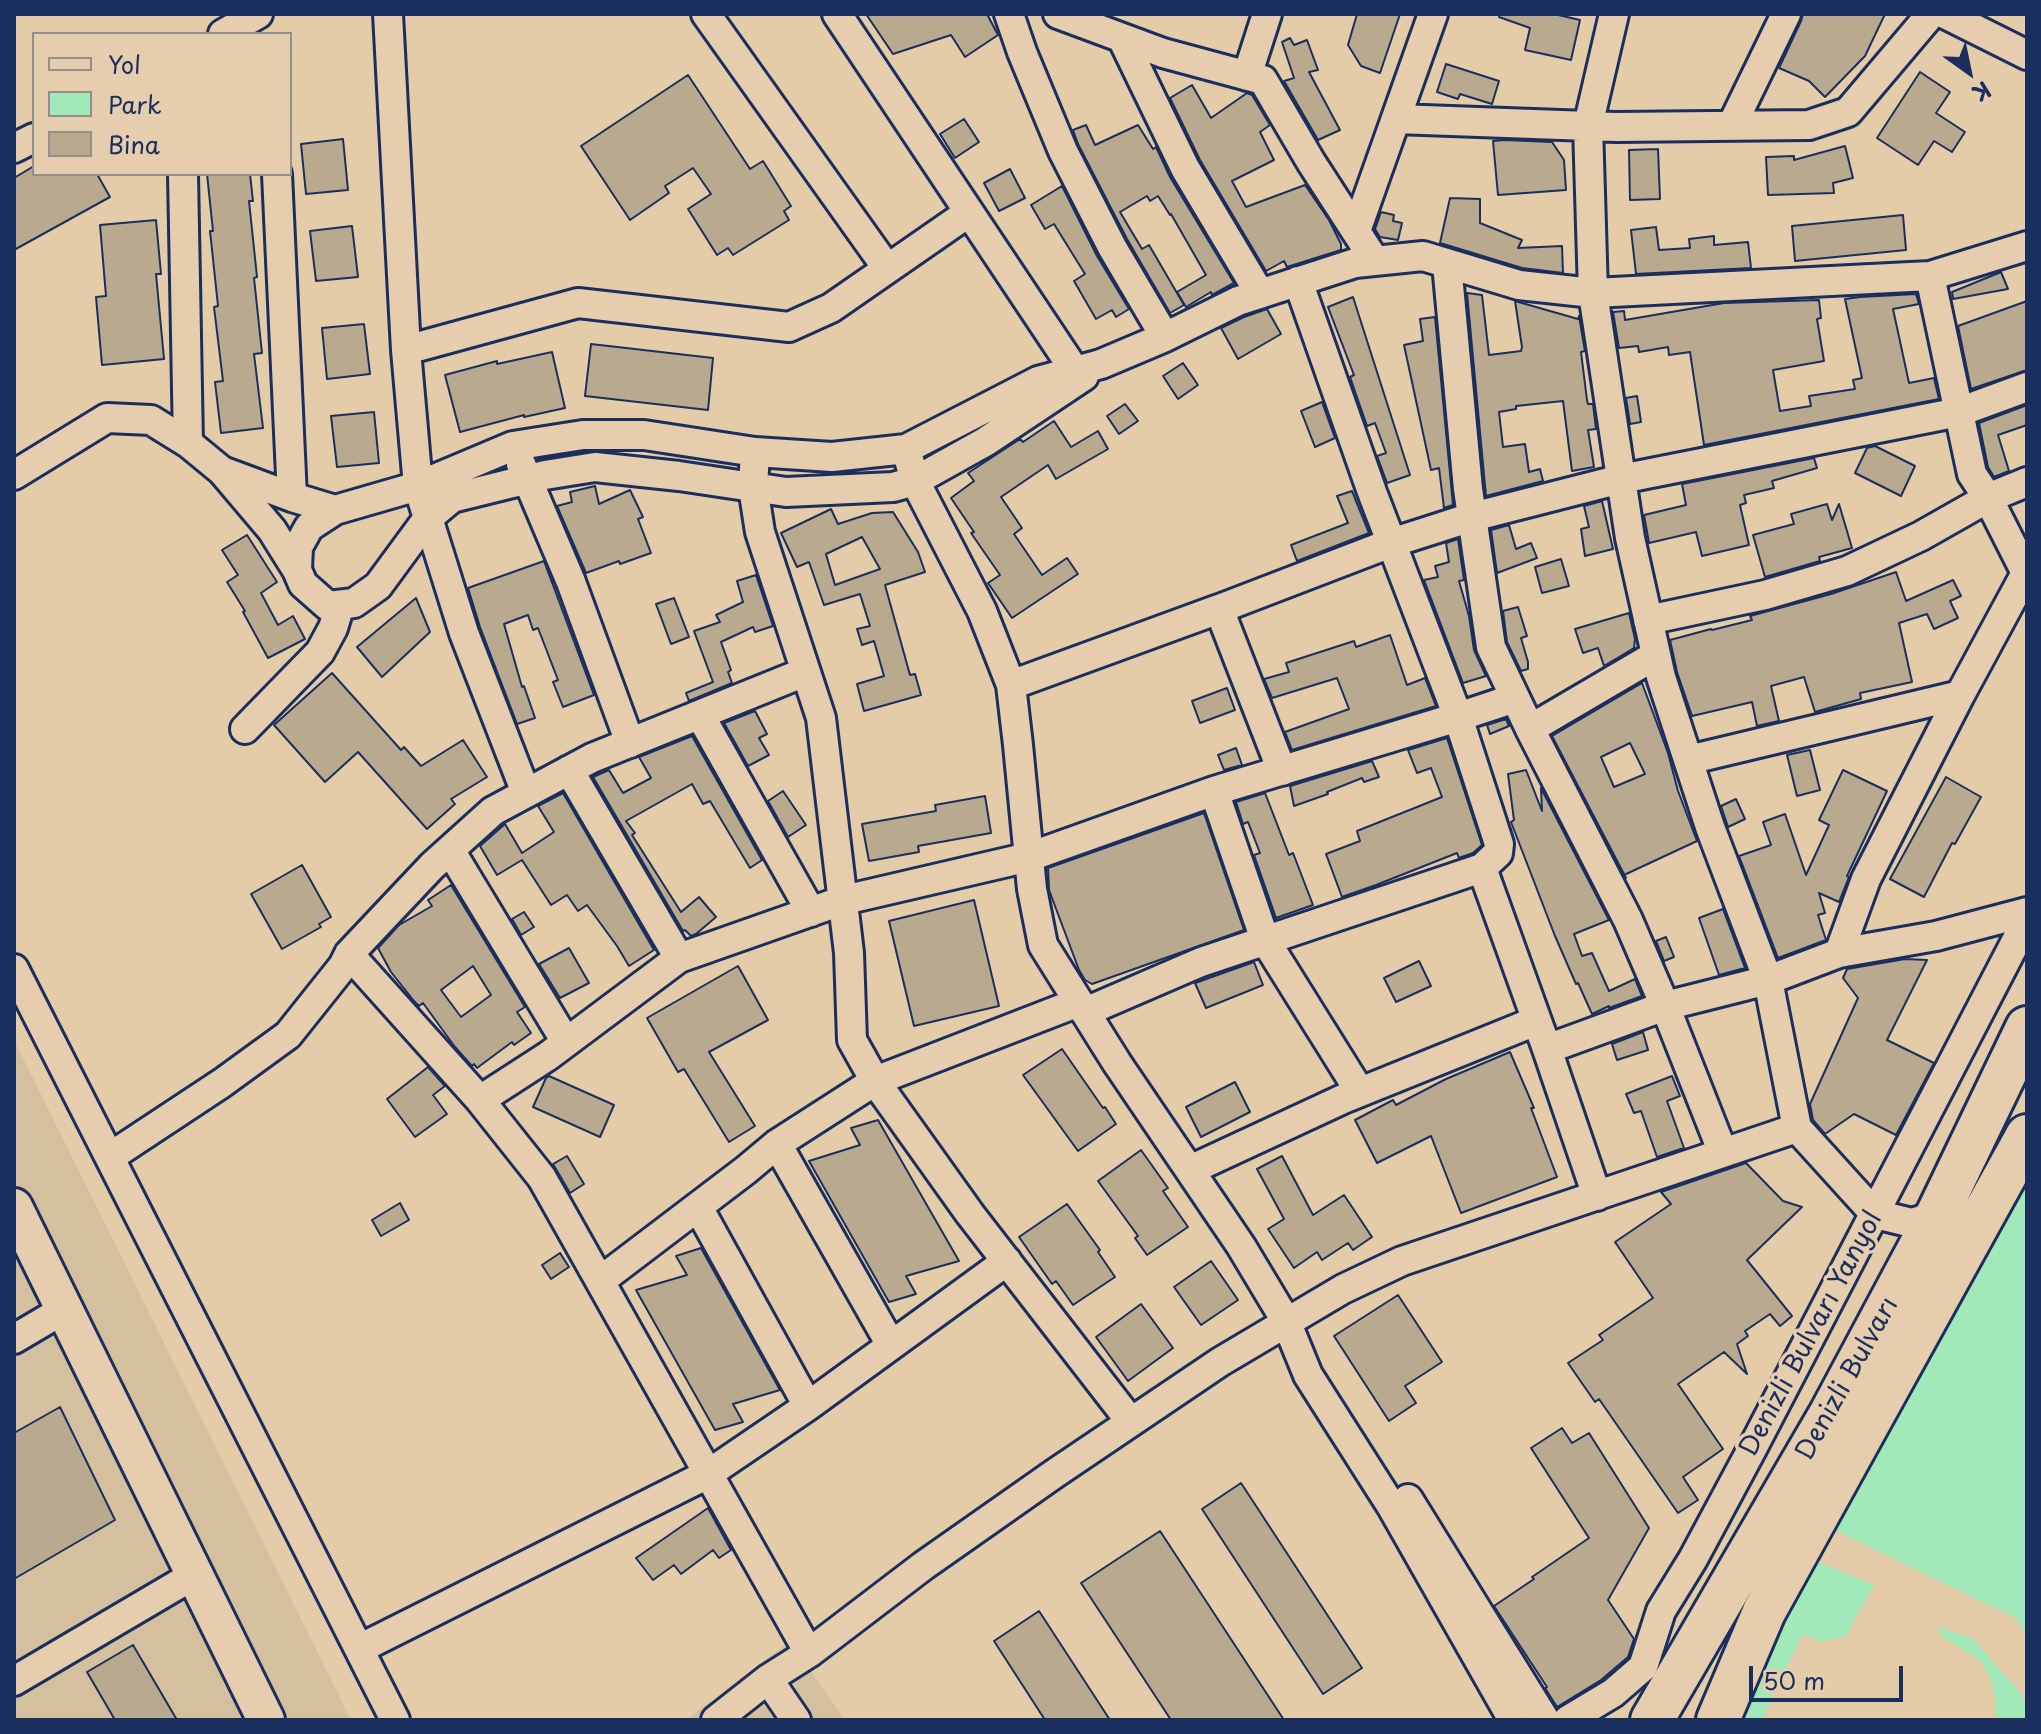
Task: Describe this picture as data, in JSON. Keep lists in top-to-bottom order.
{
  "streets": {
    "highway": ["Denizli Bulvarı"],
    "street": ["Denizli Bulvarı Yanyol"]
  },
  "legend": ["Yol", "Park", "Bina"],
  "scale_bar": "50 m",
  "north": "bottom right"
}
